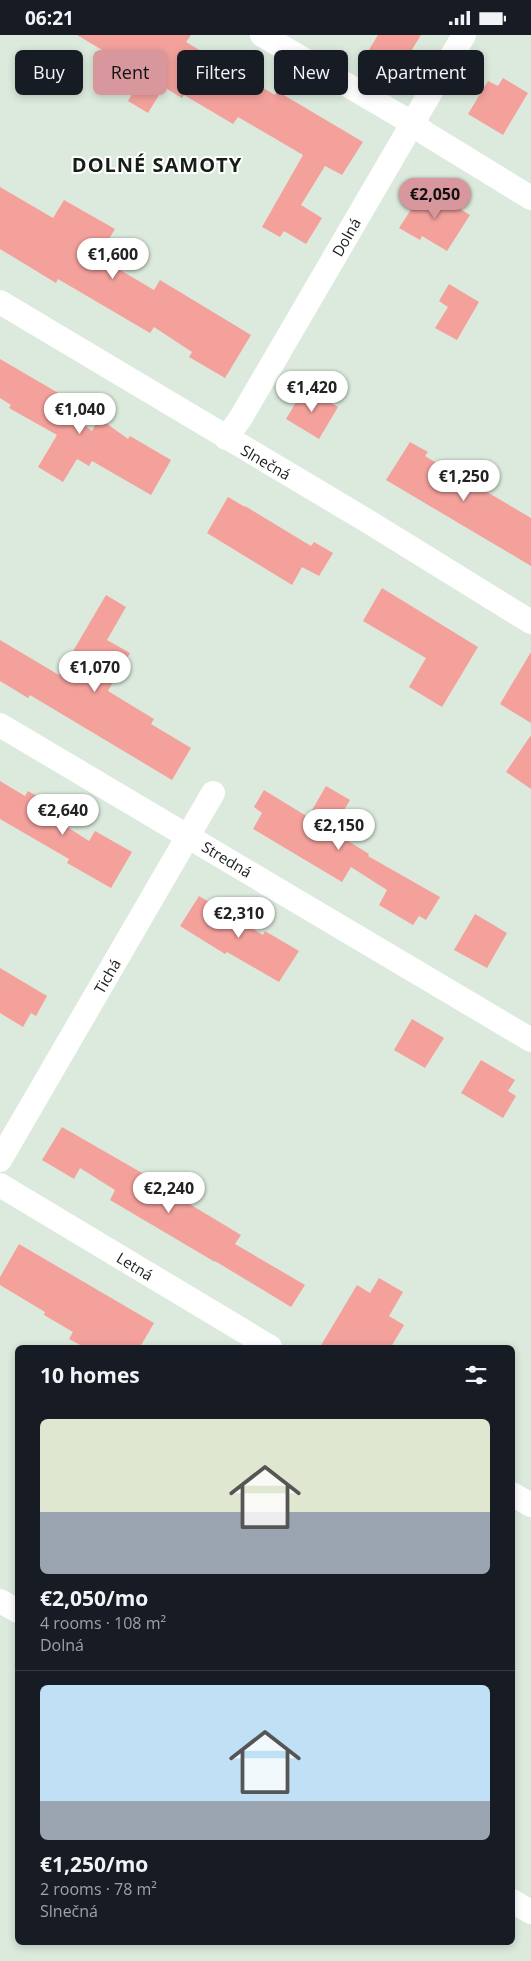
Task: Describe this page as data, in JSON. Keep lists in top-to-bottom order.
{
  "streets": {
    "street": [
      "Dolná",
      "Slnečná",
      "Stredná",
      "Tichá",
      "Letná"
    ]
  },
  "crossings": [
    ["Dolná", "Slnečná"],
    ["Stredná", "Tichá"]
  ],
  "districts": ["DOLNÉ SAMOTY"],
  "page": {
    "status": "06:21",
    "chip": [
      "Buy",
      "Rent",
      "Filters",
      "New",
      "Apartment"
    ],
    "price": [
      "€2,050",
      "€1,600",
      "€1,420",
      "€1,040",
      "€1,250",
      "€1,070",
      "€2,640",
      "€2,150",
      "€2,310",
      "€2,240"
    ],
    "heading": "10 homes",
    "list": [
      {
        "name": "€2,050/mo",
        "note": "4 rooms · 108 m² · Dolná"
      },
      {
        "name": "€1,250/mo",
        "note": "2 rooms · 78 m² · Slnečná"
      }
    ]
  }
}
